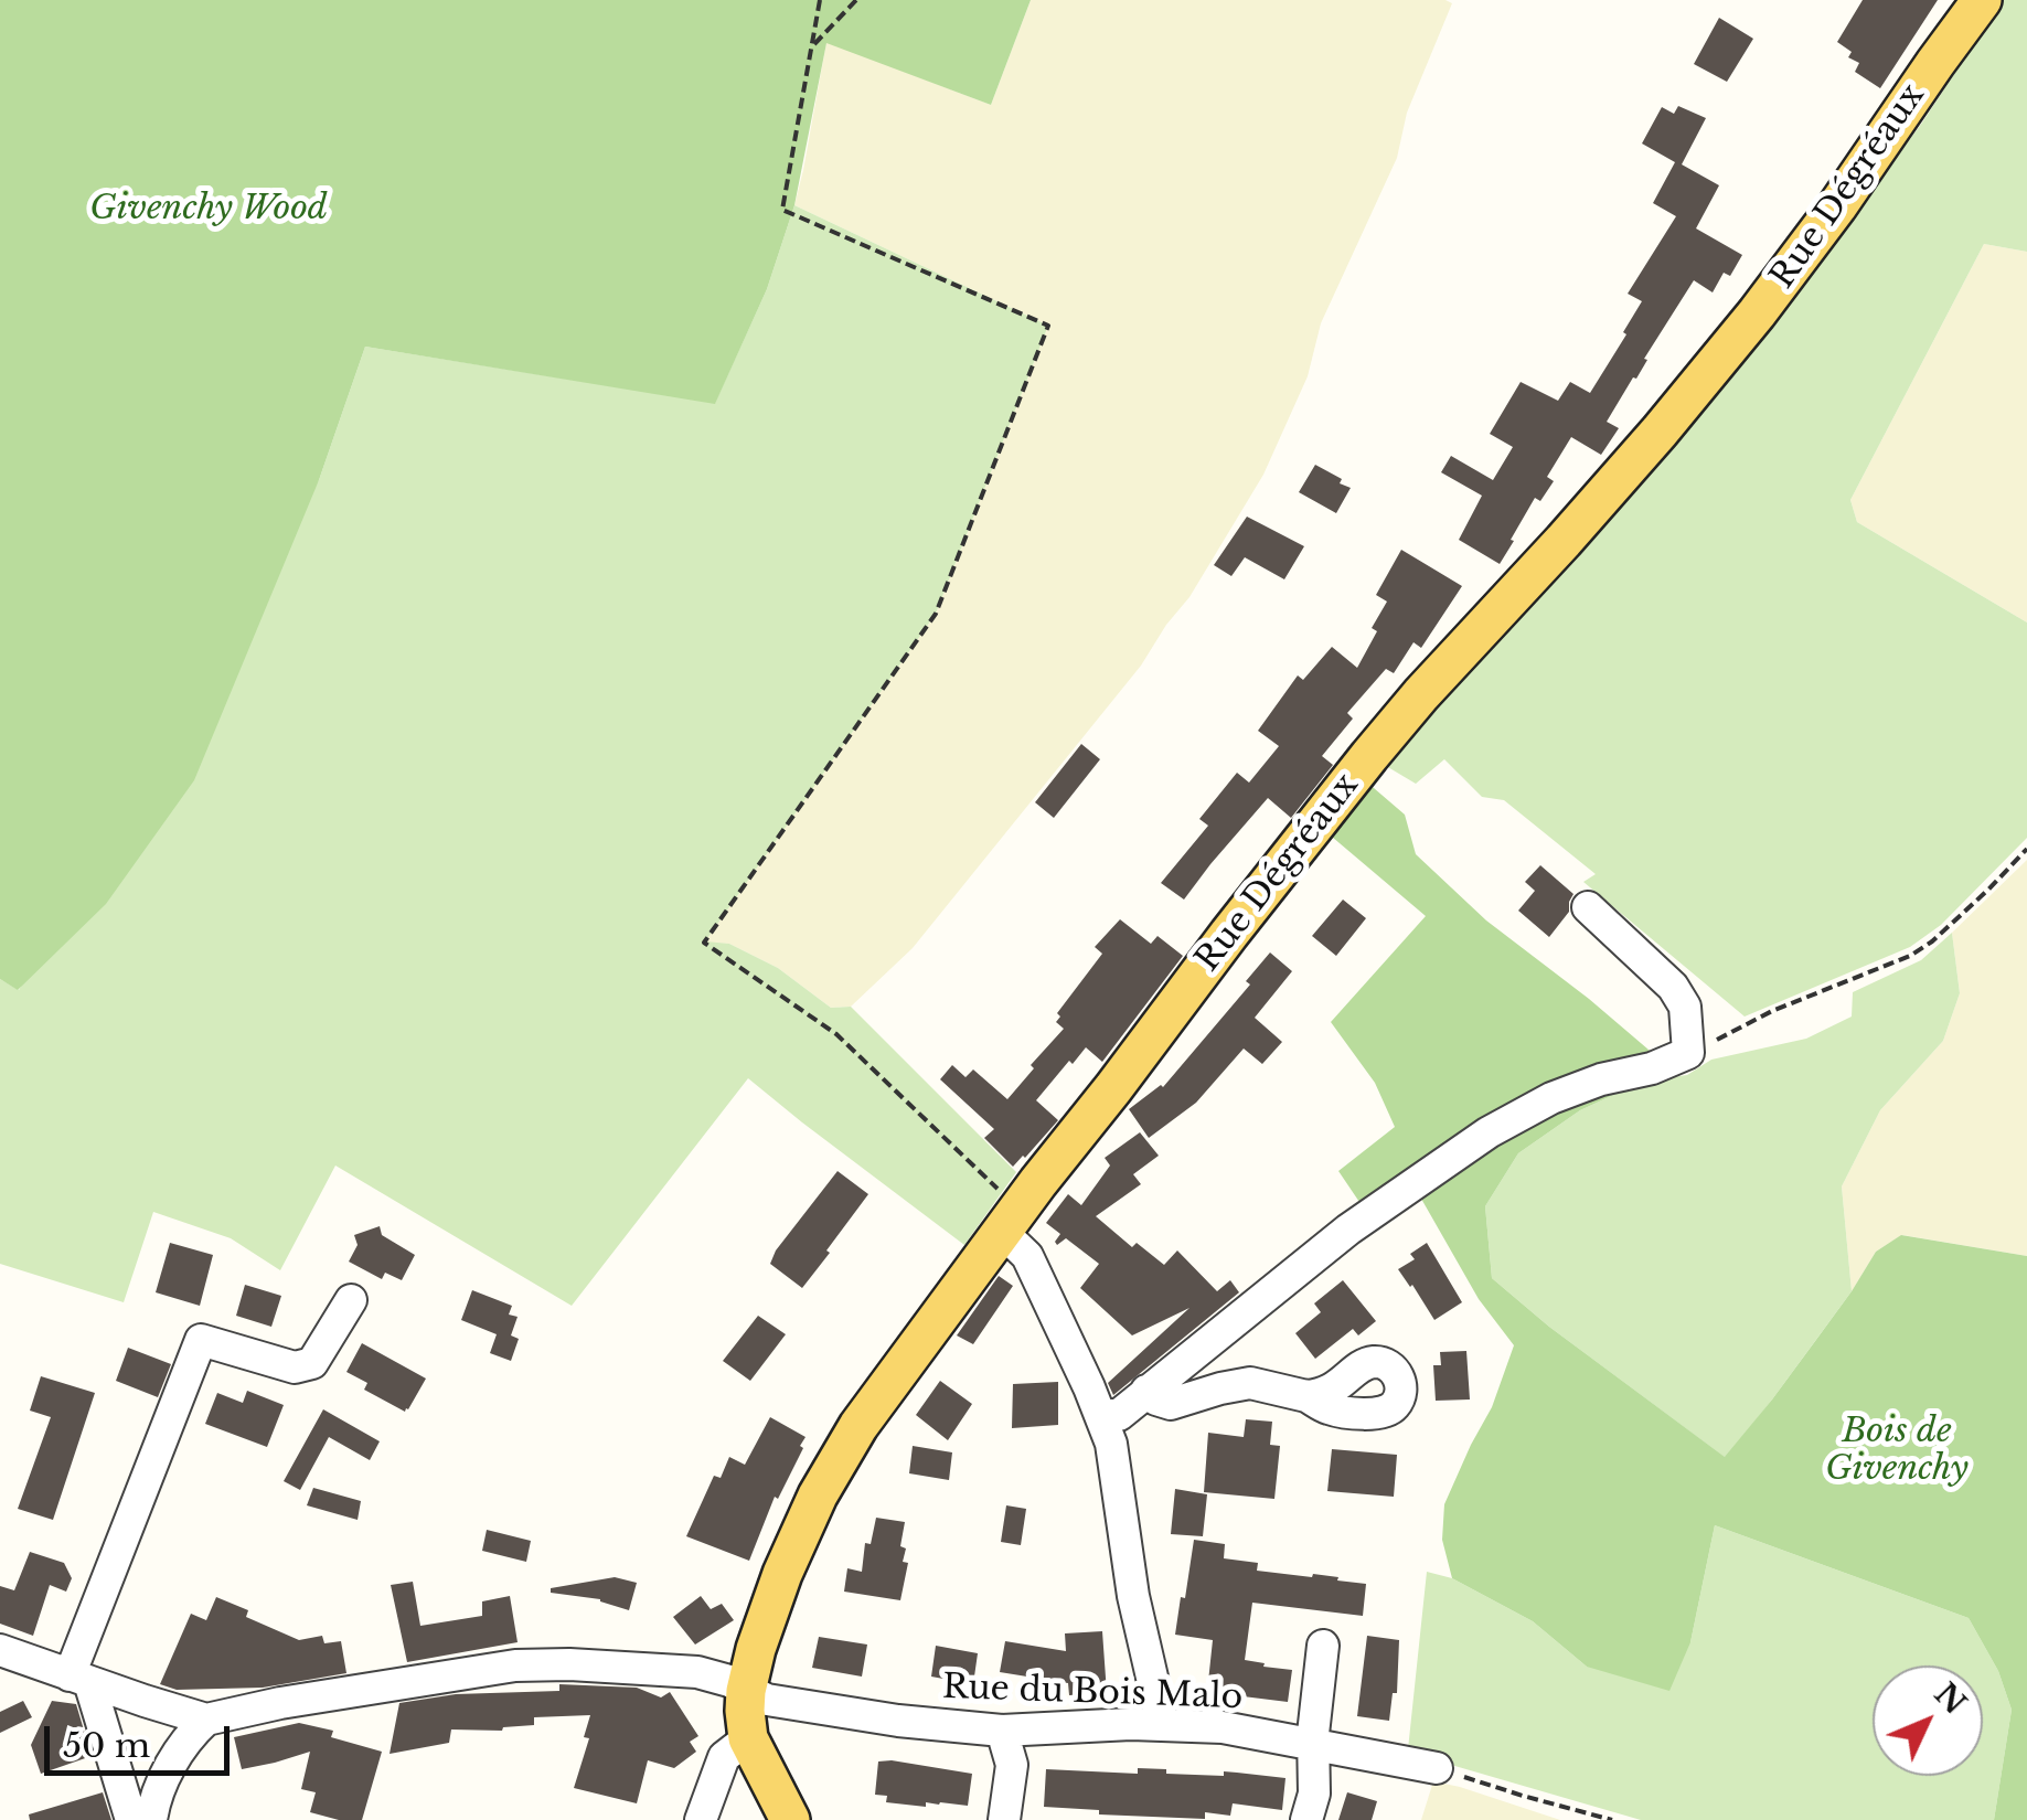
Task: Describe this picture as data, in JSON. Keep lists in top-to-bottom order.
{
  "streets": {
    "main road": ["Rue Dégréaux"],
    "street": ["Rue du Bois Malo"]
  },
  "crossings": [
    ["Rue Dégréaux", "Rue du Bois Malo"]
  ],
  "parks": ["Givenchy Wood", "Bois de Givenchy"],
  "scale_bar": "50 m",
  "north": "top right"
}
